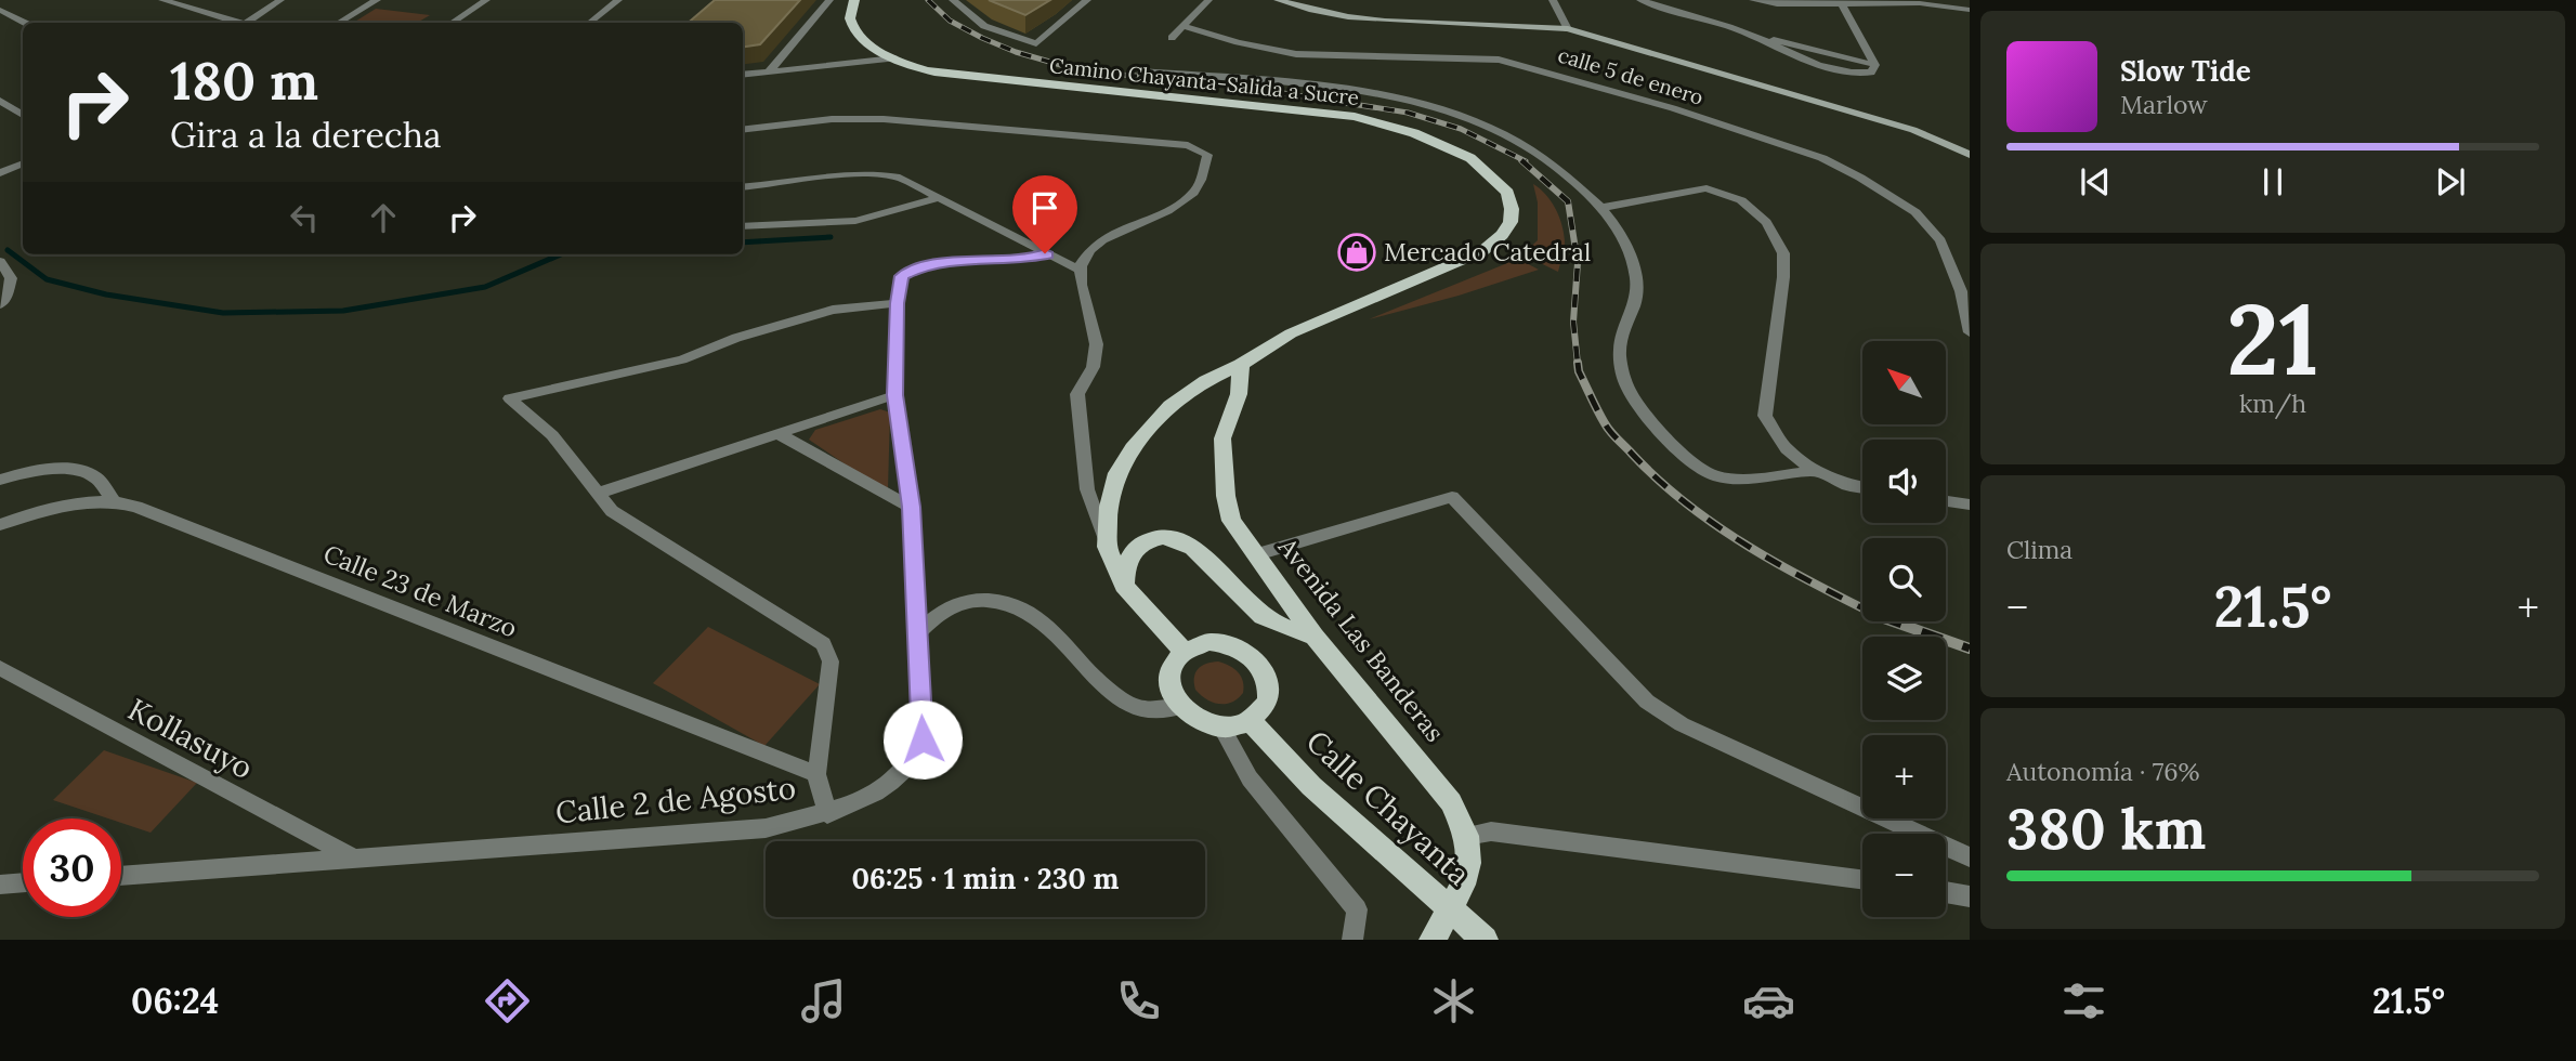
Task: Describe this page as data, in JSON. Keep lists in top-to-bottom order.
{
  "streets": {
    "main road": ["Camino Chayanta-Salida a Sucre", "Avenida Las Banderas", "Calle Chayanta"],
    "street": [
      "calle 5 de enero",
      "Calle 23 de Marzo",
      "Kollasuyo",
      "Calle 2 de Agosto"
    ]
  },
  "crossings": [
    ["Camino Chayanta-Salida a Sucre", "Avenida Las Banderas"],
    ["Kollasuyo", "Calle 2 de Agosto"]
  ],
  "places": {
    "shop": ["Mercado Catedral"]
  },
  "north": "top left",
  "page": {
    "turn": ["180 m", "Gira a la derecha"],
    "song": ["Slow Tide", "Marlow"],
    "tile": [
      ["21", "km/h"],
      "Clima",
      ["Autonomía · 76%", "380 km"]
    ],
    "map_buttons": ["+", "−"],
    "heat": ["−", "21.5°", "+"],
    "limit": "30",
    "trip": "06:25 · 1 min · 230 m",
    "tabs": ["06:24", "21.5°"]
  }
}
